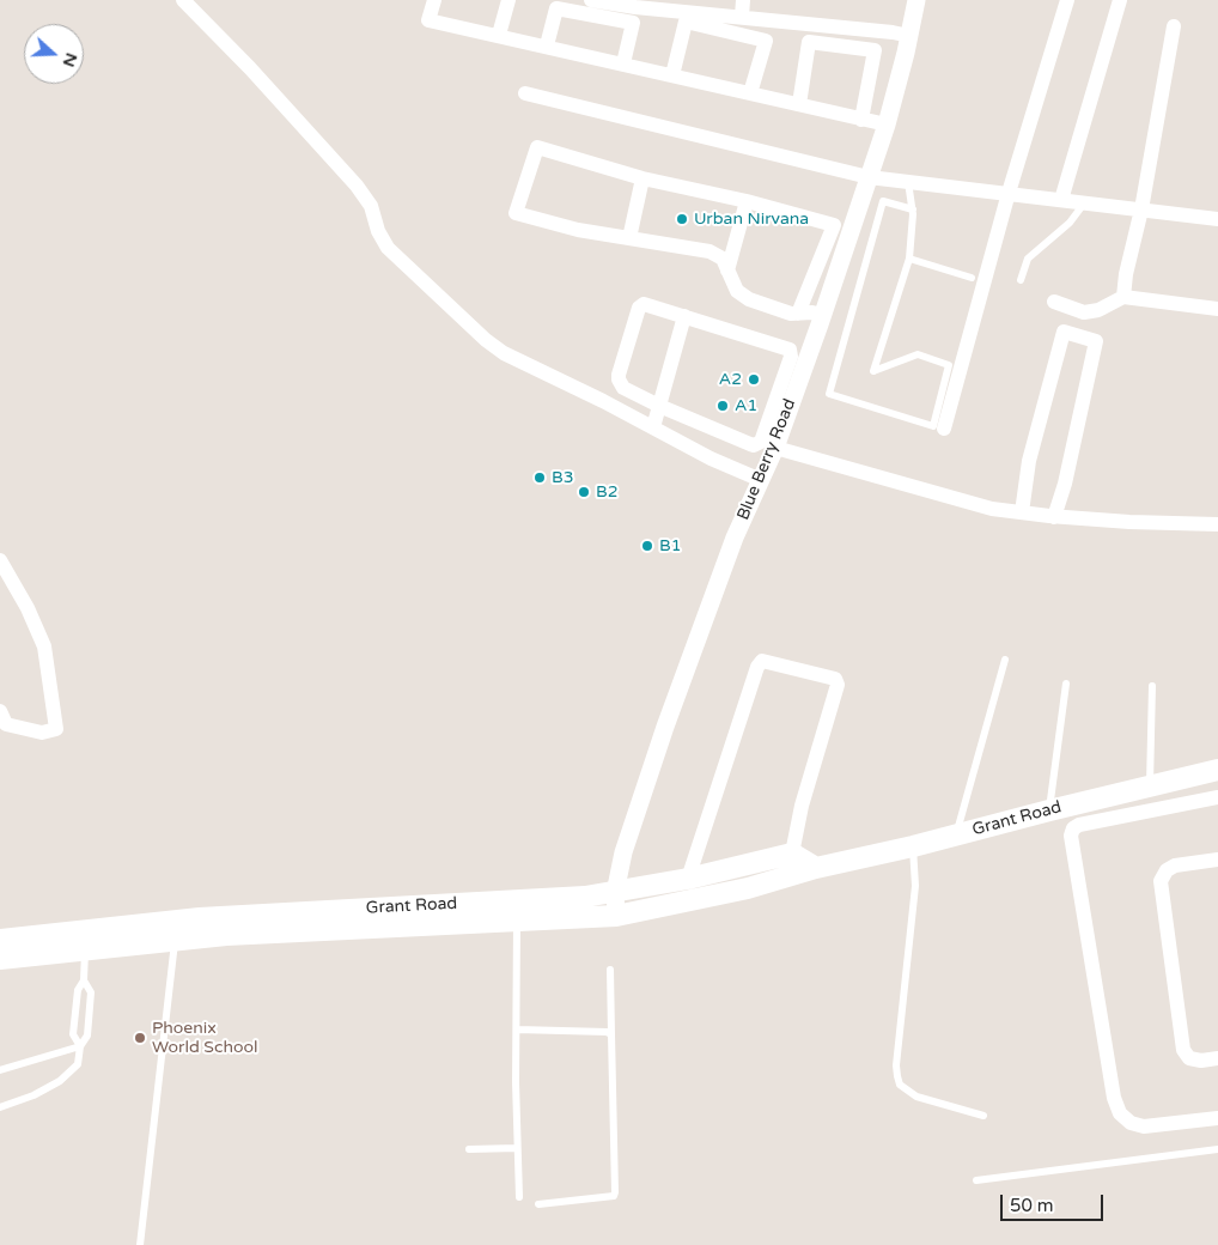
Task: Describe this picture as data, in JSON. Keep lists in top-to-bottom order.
{
  "streets": {
    "main road": ["Grant Road"],
    "street": ["Blue Berry Road"]
  },
  "crossings": [
    ["Blue Berry Road", "Grant Road"]
  ],
  "places": [
    "Urban Nirvana",
    "A2",
    "A1",
    "B3",
    "B2",
    "B1",
    "Phoenix World School"
  ],
  "scale_bar": "50 m",
  "north": "right"
}
